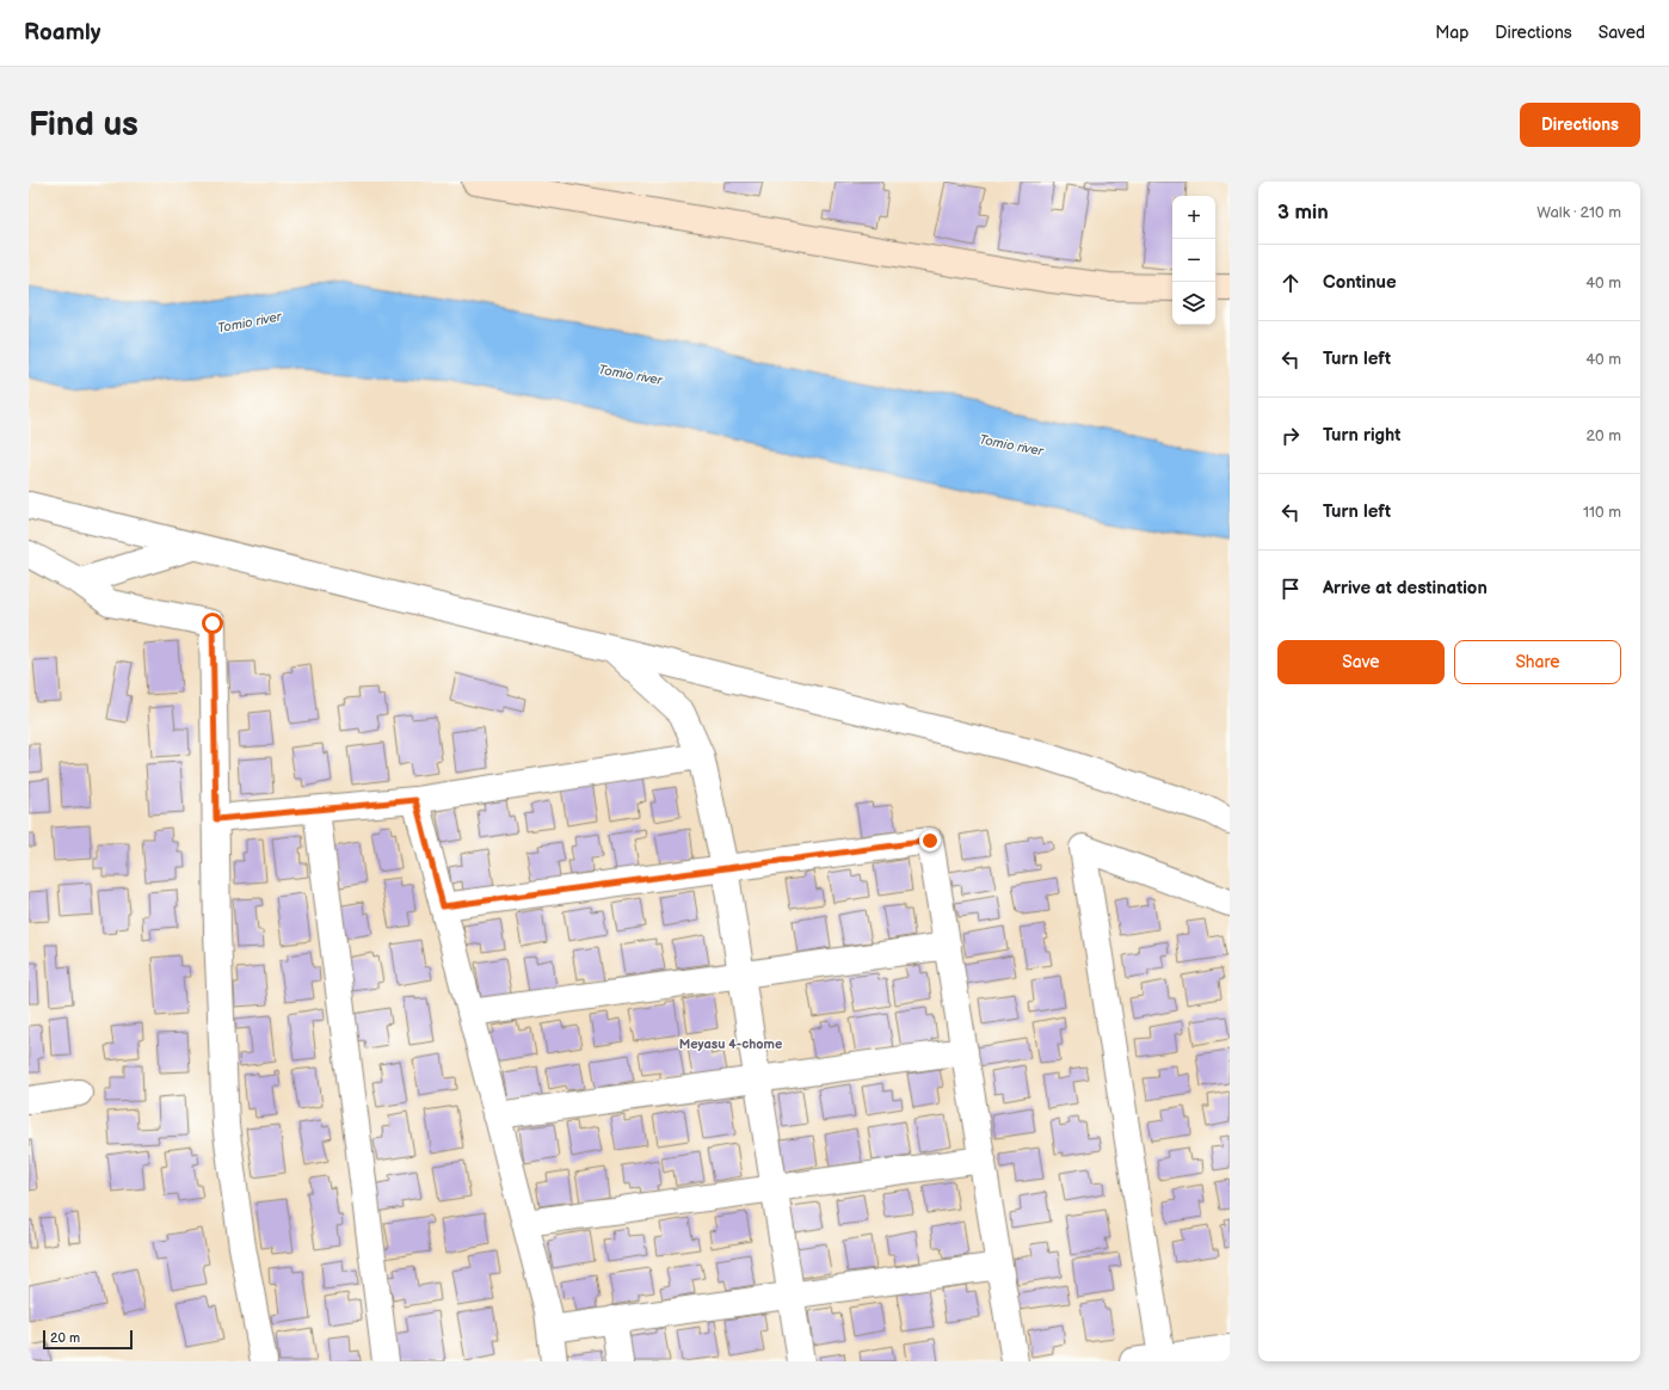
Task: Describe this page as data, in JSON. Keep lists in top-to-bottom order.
{
  "districts": ["Meyasu 4-chome"],
  "water": ["Tomio river"],
  "scale_bar": "20 m",
  "page": {
    "header": "Roamly",
    "nav": ["Map", "Directions", "Saved"],
    "buttons": [
      "Directions",
      ["Save", "Share"]
    ],
    "title": "Find us",
    "heading": ["3 min", "Walk · 210 m"],
    "map_buttons": ["+", "−"],
    "list": [
      ["Continue", "40 m"],
      ["Turn left", "40 m"],
      ["Turn right", "20 m"],
      ["Turn left", "110 m"],
      "Arrive at destination"
    ],
    "scale": "20 m"
  }
}
